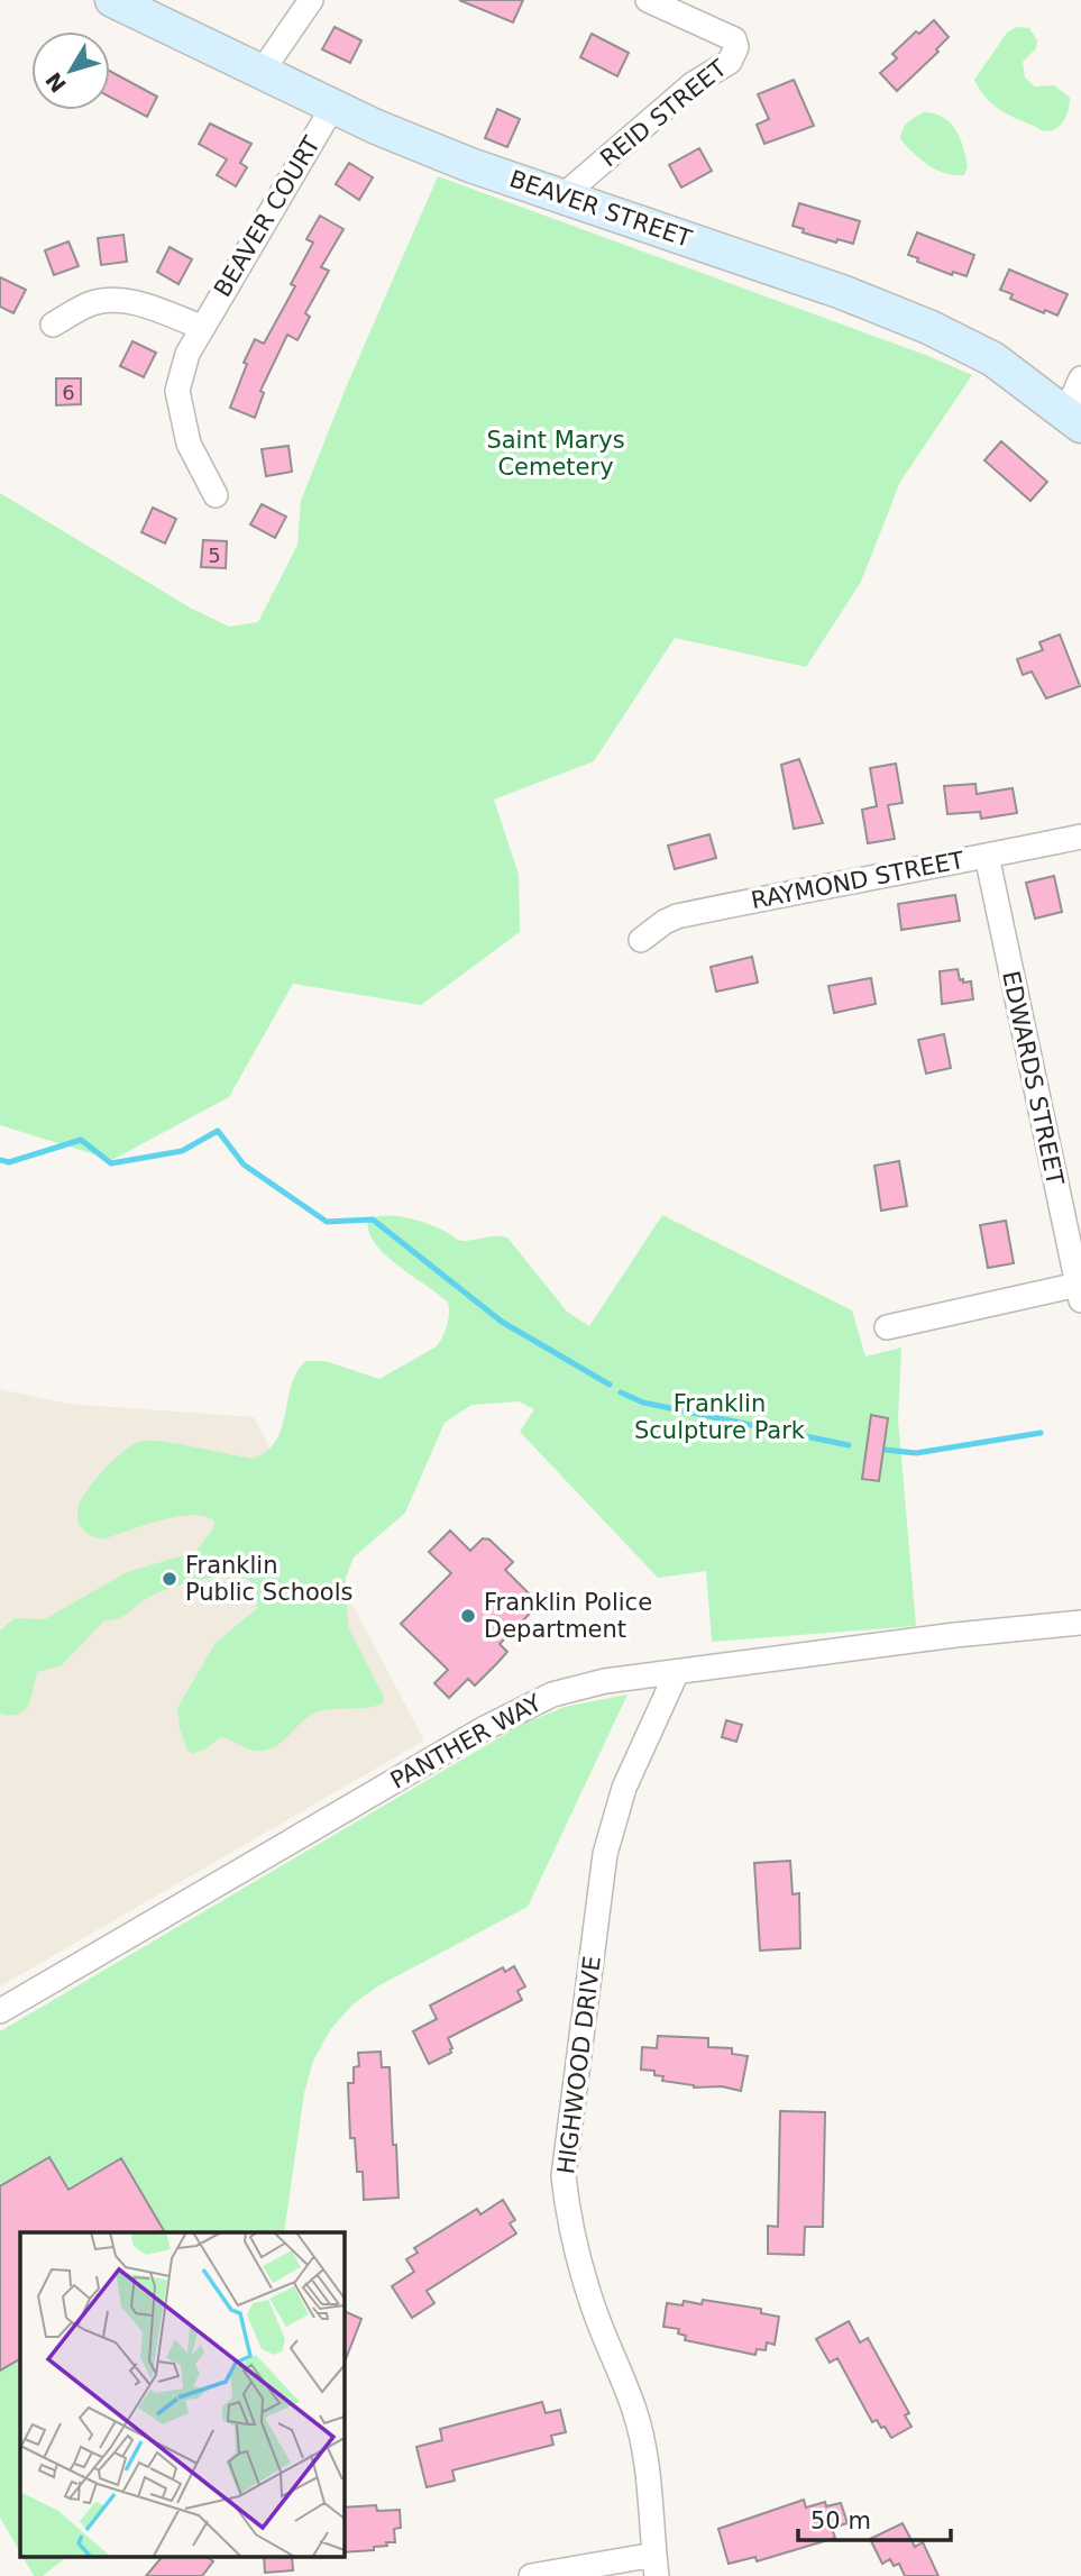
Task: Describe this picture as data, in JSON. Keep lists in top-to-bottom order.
{
  "streets": {
    "main road": ["BEAVER STREET"],
    "street": [
      "REID STREET",
      "BEAVER COURT",
      "RAYMOND STREET",
      "EDWARDS STREET",
      "PANTHER WAY",
      "HIGHWOOD DRIVE"
    ]
  },
  "crossings": [
    ["REID STREET", "BEAVER STREET"],
    ["BEAVER STREET", "BEAVER COURT"],
    ["RAYMOND STREET", "EDWARDS STREET"],
    ["PANTHER WAY", "HIGHWOOD DRIVE"]
  ],
  "parks": ["Saint Marys Cemetery", "Franklin Sculpture Park"],
  "places": ["Franklin Public Schools", "Franklin Police Department"],
  "house_numbers": ["6", "5"],
  "scale_bar": "50 m",
  "north": "bottom left"
}
